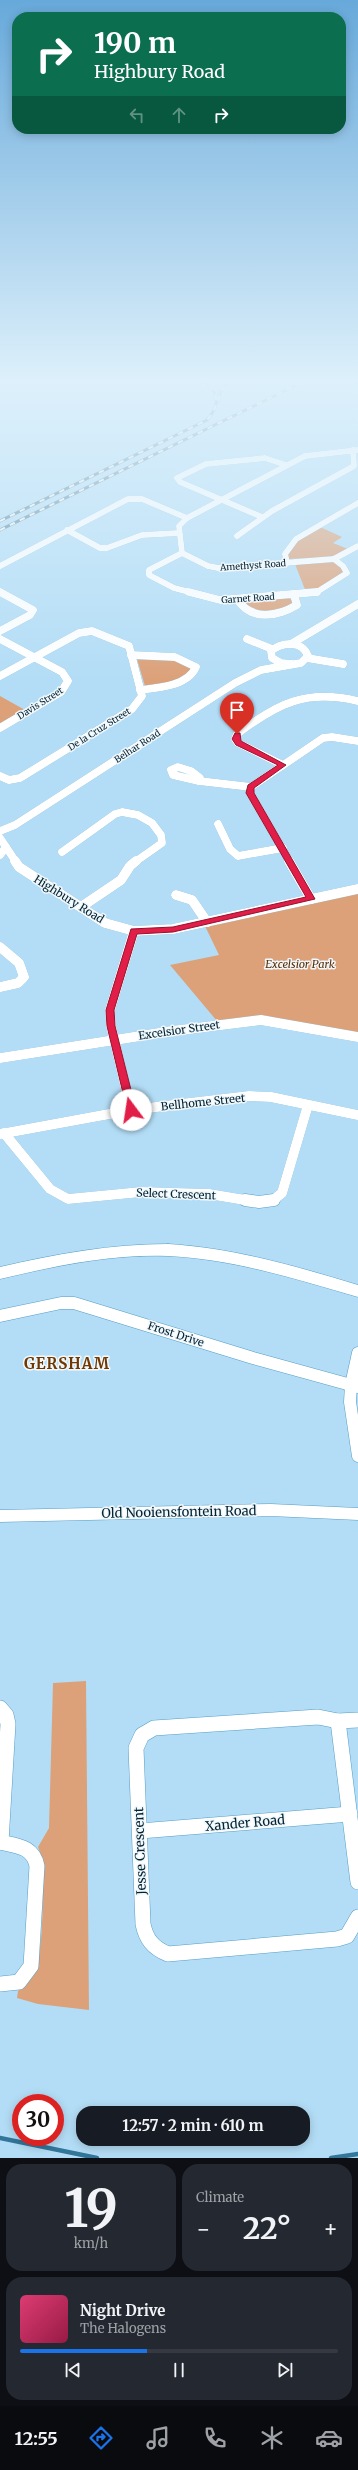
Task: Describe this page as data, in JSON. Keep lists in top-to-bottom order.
{
  "streets": {
    "street": [
      "Amethyst Road",
      "Garnet Road",
      "Davis Street",
      "De la Cruz Street",
      "Belhar Road",
      "Highbury Road",
      "Excelsior Street",
      "Bellhome Street",
      "Select Crescent",
      "Frost Drive",
      "Old Nooiensfontein Road",
      "Xander Road",
      "Jesse Crescent"
    ]
  },
  "crossings": [
    ["Amethyst Road", "Garnet Road"],
    ["Bellhome Street", "Select Crescent"],
    ["Xander Road", "Jesse Crescent"]
  ],
  "districts": ["GERSHAM"],
  "parks": ["Excelsior Park"],
  "page": {
    "turn": ["190 m", "Highbury Road"],
    "limit": "30",
    "trip": "12:57 · 2 min · 610 m",
    "tile": [
      ["19", "km/h"],
      "Climate"
    ],
    "heat": ["−", "22°", "+"],
    "song": ["Night Drive", "The Halogens"],
    "tabs": "12:55"
  }
}
